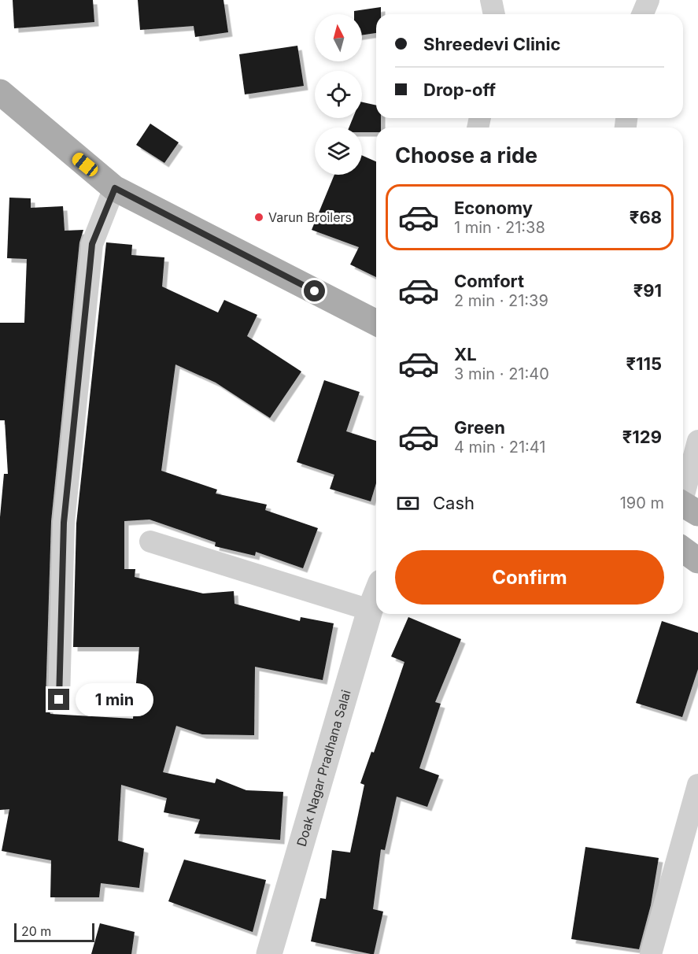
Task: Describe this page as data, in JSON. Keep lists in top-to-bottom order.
{
  "streets": {
    "street": ["Doak Nagar Pradhana Salai"]
  },
  "places": ["Varun Broilers"],
  "scale_bar": "20 m",
  "north": "top",
  "page": {
    "banner": ["Shreedevi Clinic", "Drop-off"],
    "heading": "Choose a ride",
    "list": [
      {
        "name": "Economy",
        "note": "1 min · 21:38",
        "value": "₹68"
      },
      {
        "name": "Comfort",
        "note": "2 min · 21:39",
        "value": "₹91"
      },
      {
        "name": "XL",
        "note": "3 min · 21:40",
        "value": "₹115"
      },
      {
        "name": "Green",
        "note": "4 min · 21:41",
        "value": "₹129"
      }
    ],
    "pay": ["Cash", "190 m"],
    "buttons": "Confirm",
    "bubble": "1 min",
    "scale": "20 m"
  }
}
